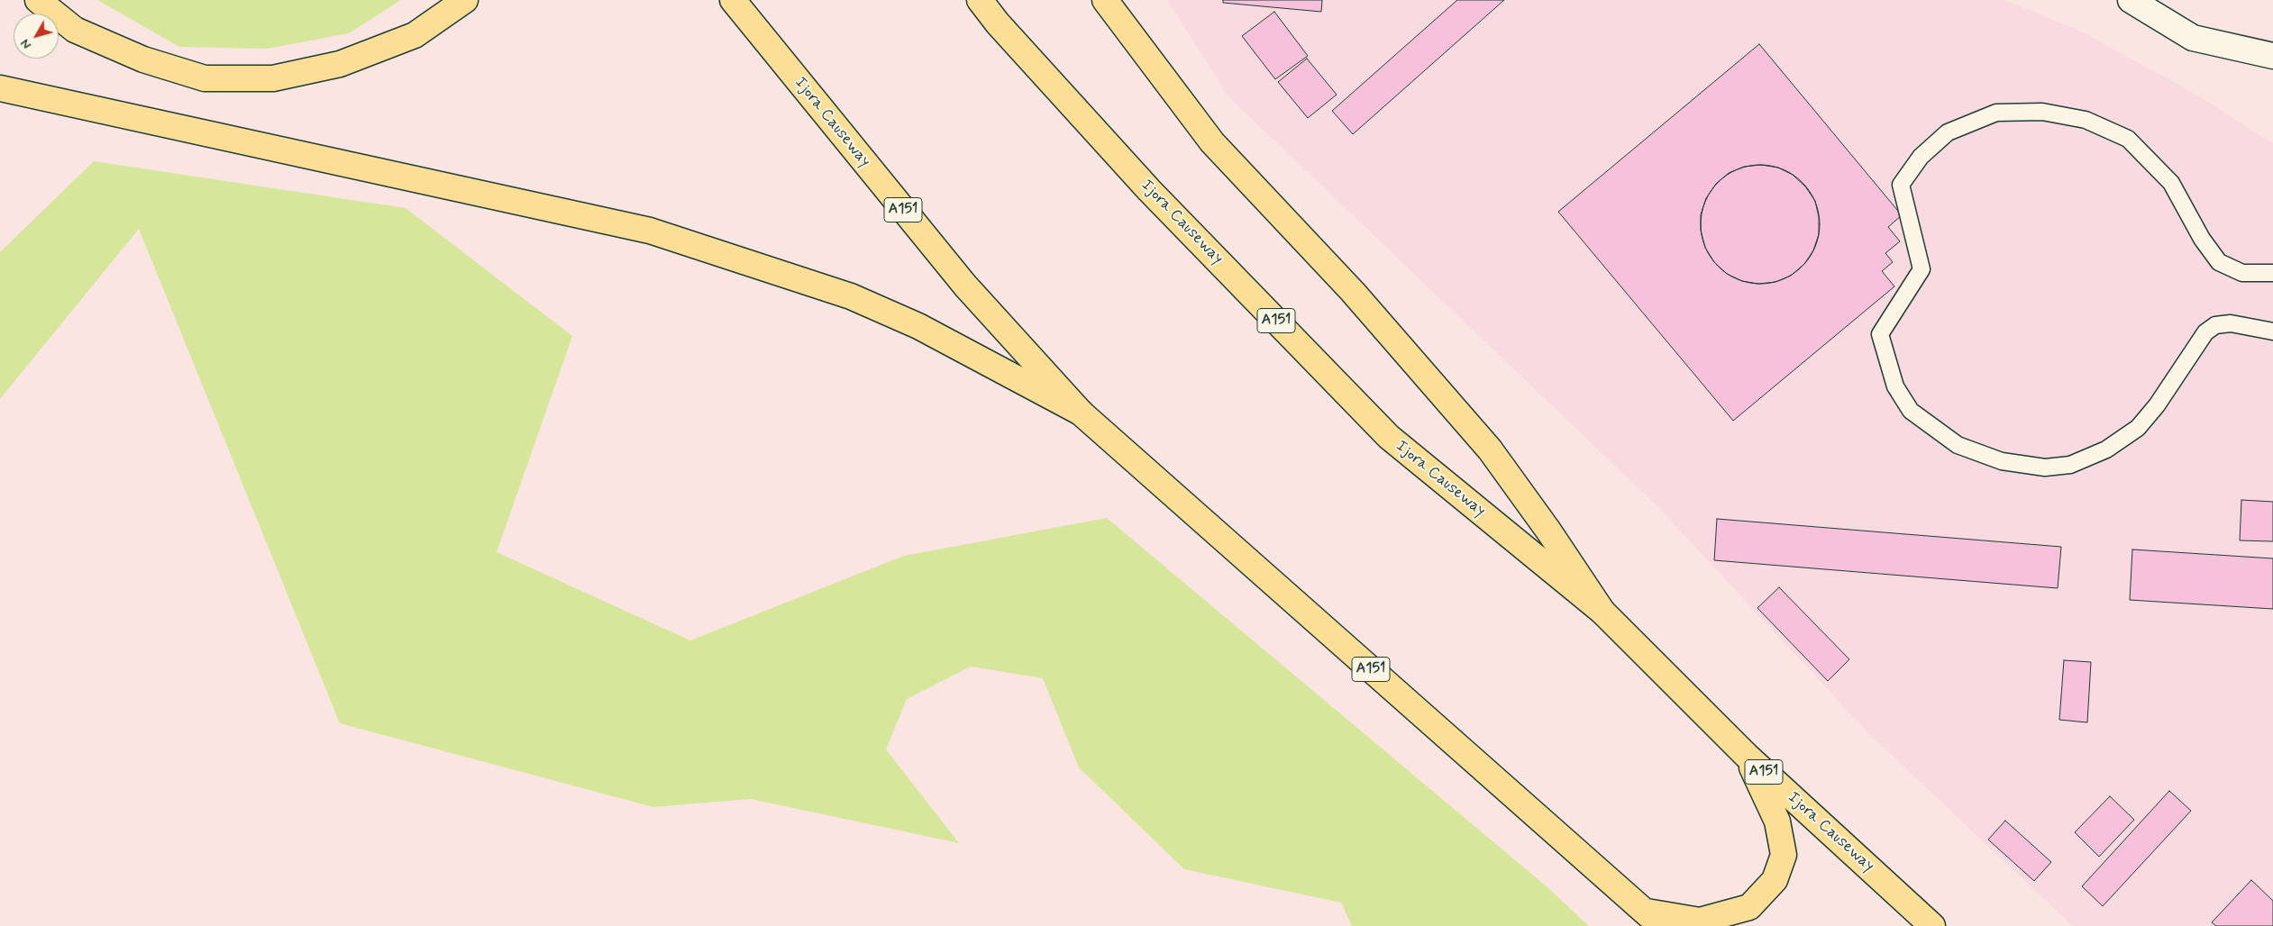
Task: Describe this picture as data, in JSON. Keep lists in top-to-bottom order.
{
  "streets": {
    "main road": ["Ijora Causeway", "A151"]
  },
  "north": "bottom left"
}
